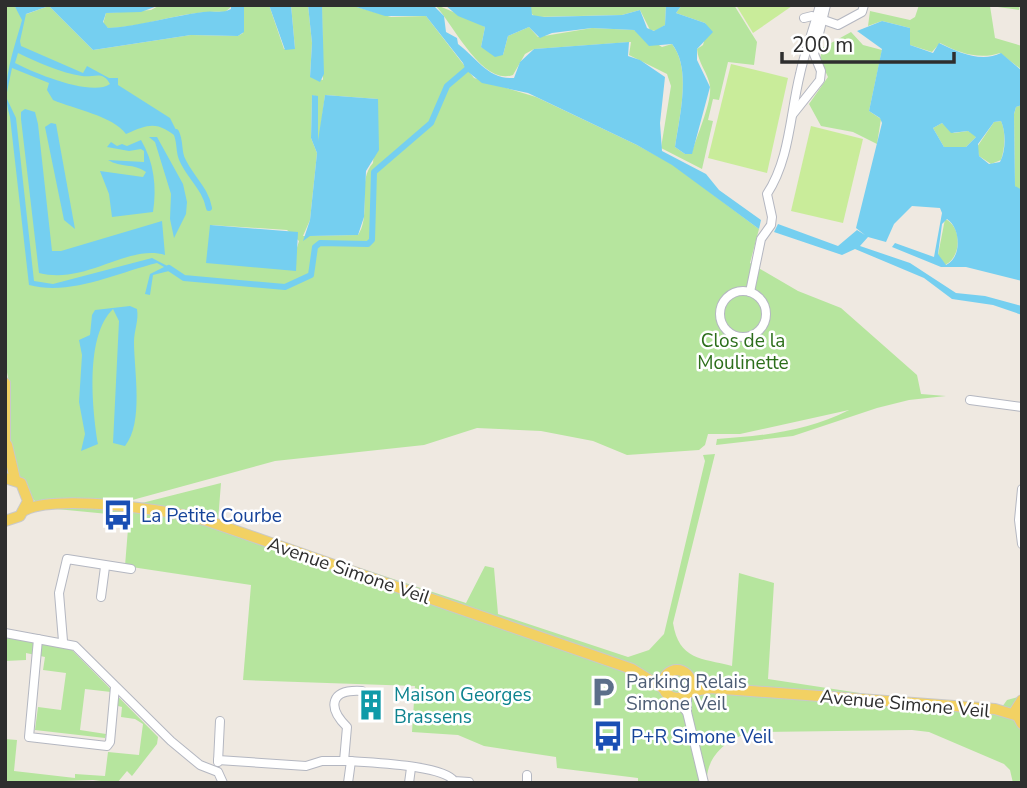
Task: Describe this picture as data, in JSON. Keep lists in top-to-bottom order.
{
  "streets": {
    "main road": ["Avenue Simone Veil"]
  },
  "parks": ["Clos de la Moulinette"],
  "places": {
    "bus stop": ["La Petite Courbe", "P+R Simone Veil"],
    "parking": ["Parking Relais Simone Veil"],
    "building": ["Maison Georges Brassens"]
  },
  "scale_bar": "200 m"
}
